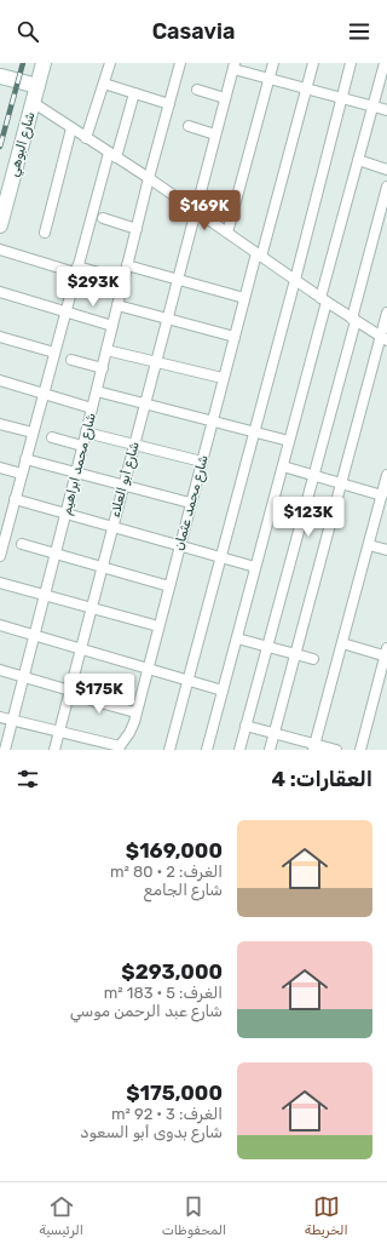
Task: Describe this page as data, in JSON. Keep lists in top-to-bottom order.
{
  "streets": {
    "street": [
      "شارع البوهي",
      "شارع محمد ابراهيم",
      "شارع أبو العلاء",
      "شارع محمد عثمان"
    ]
  },
  "page": {
    "header": "Casavia",
    "price": [
      "$169K",
      "$293K",
      "$123K",
      "$175K"
    ],
    "heading": "العقارات: 4",
    "list": [
      {
        "name": "$169,000",
        "note": "الغرف: 2 · 80 m² · شارع الجامع"
      },
      {
        "name": "$293,000",
        "note": "الغرف: 5 · 183 m² · شارع عبد الرحمن موسي"
      },
      {
        "name": "$175,000",
        "note": "الغرف: 3 · 92 m² · شارع بدوى أبو السعود"
      }
    ],
    "tabs": ["الخريطة", "المحفوظات", "الرئيسية"]
  }
}
